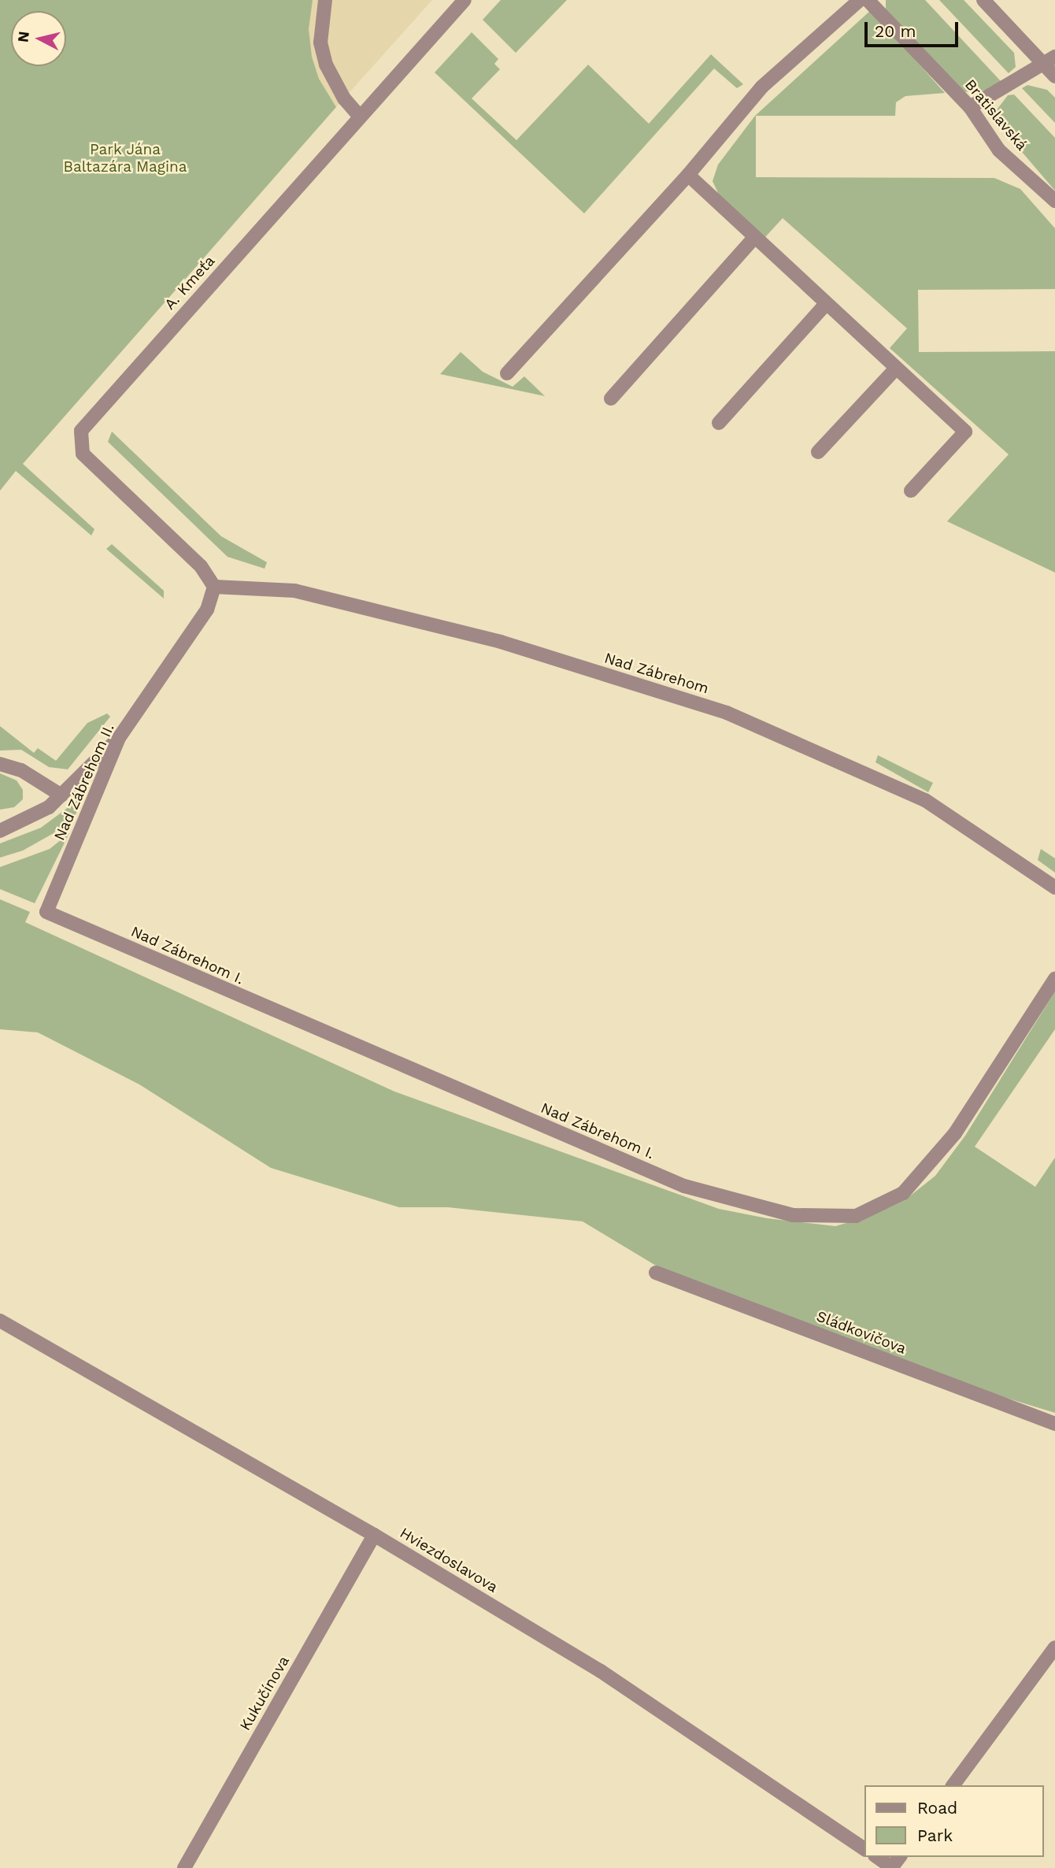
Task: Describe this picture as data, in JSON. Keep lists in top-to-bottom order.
{
  "streets": {
    "street": [
      "Bratislavská",
      "A. Kmeťa",
      "Nad Zábrehom",
      "Nad Zábrehom II.",
      "Nad Zábrehom I.",
      "Sládkovičova",
      "Hviezdoslavova",
      "Kukučínova"
    ]
  },
  "crossings": [
    ["A. Kmeťa", "Nad Zábrehom"],
    ["A. Kmeťa", "Nad Zábrehom II."],
    ["Nad Zábrehom", "Nad Zábrehom II."],
    ["Nad Zábrehom II.", "Nad Zábrehom I."],
    ["Hviezdoslavova", "Kukučínova"]
  ],
  "parks": ["Park Jána Baltazára Magina"],
  "legend": ["Road", "Park"],
  "scale_bar": "20 m",
  "north": "left"
}
